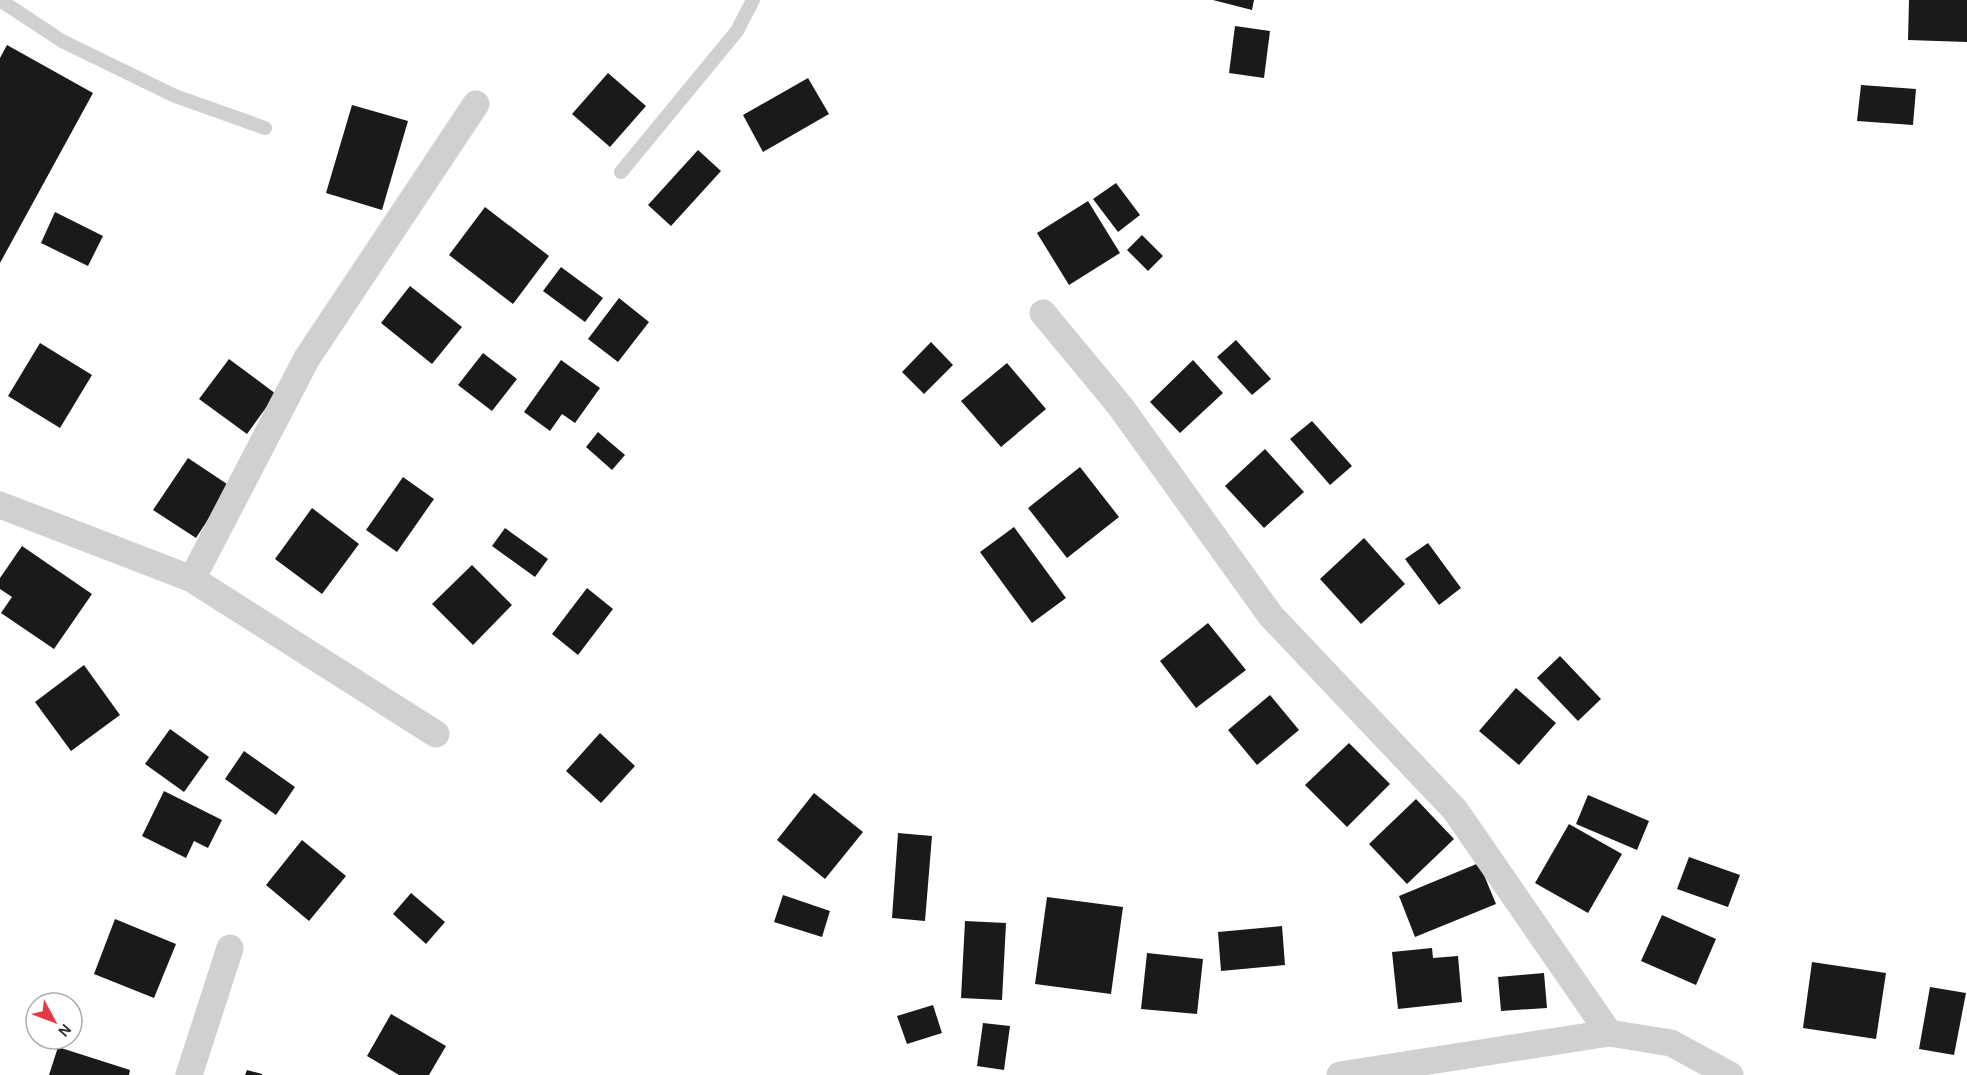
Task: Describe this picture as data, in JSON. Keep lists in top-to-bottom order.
{
  "north": "bottom right"
}
